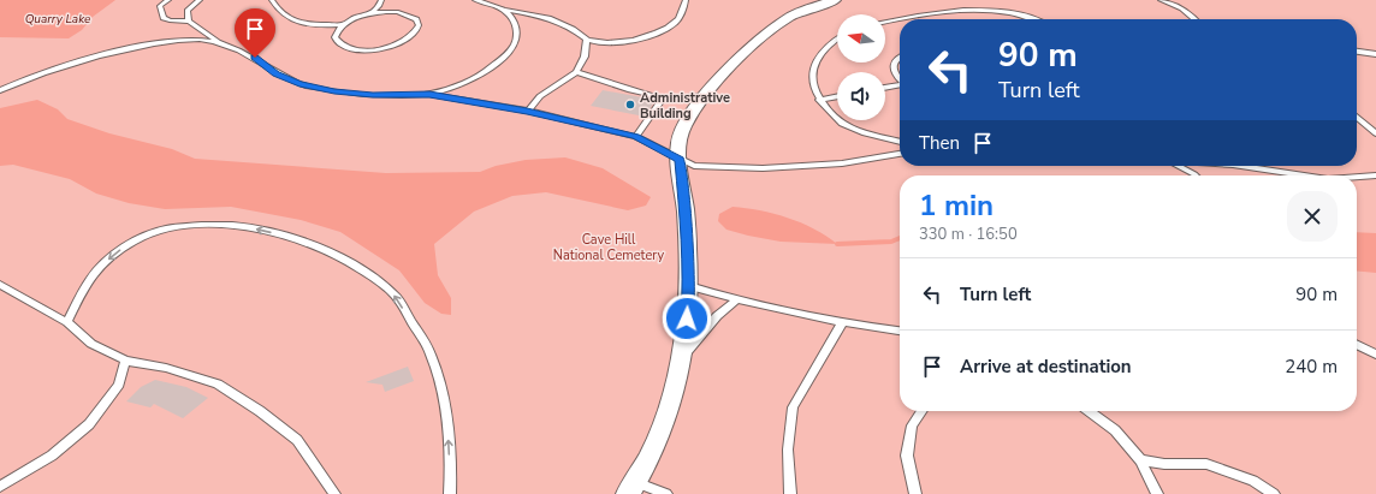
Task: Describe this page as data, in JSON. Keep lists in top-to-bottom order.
{
  "water": ["Quarry Lake"],
  "parks": ["Cave Hill National Cemetery"],
  "places": ["Administrative Building"],
  "north": "left",
  "page": {
    "turn": ["90 m", "Turn left"],
    "then": "Then",
    "heading": ["1 min", "330 m · 16:50"],
    "list": [
      {
        "name": "Turn left",
        "value": "90 m"
      },
      {
        "name": "Arrive at destination",
        "value": "240 m"
      }
    ]
  }
}
